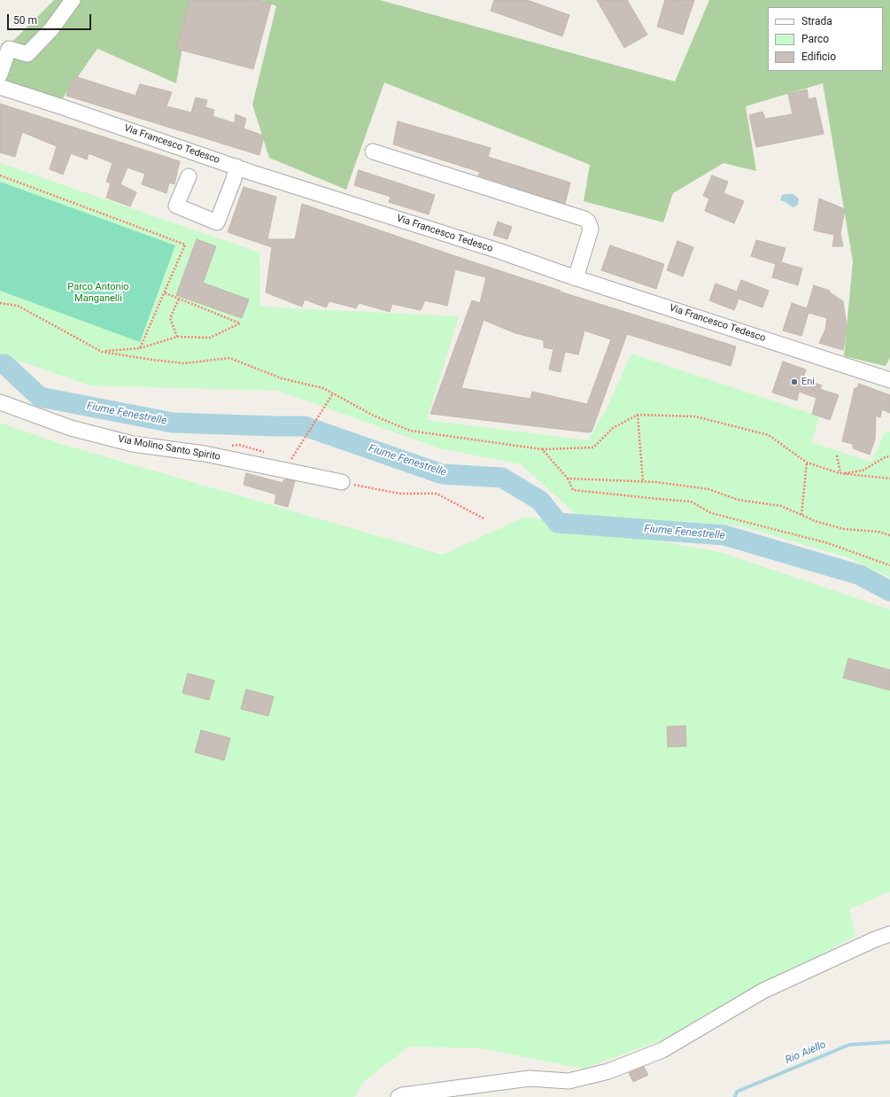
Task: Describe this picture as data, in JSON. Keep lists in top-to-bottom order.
{
  "streets": {
    "street": ["Via Francesco Tedesco", "Via Molino Santo Spirito"]
  },
  "water": ["Fiume Fenestrelle", "Rio Aiello"],
  "parks": ["Parco Antonio Manganelli"],
  "places": ["Eni"],
  "legend": ["Strada", "Parco", "Edificio"],
  "scale_bar": "50 m"
}
